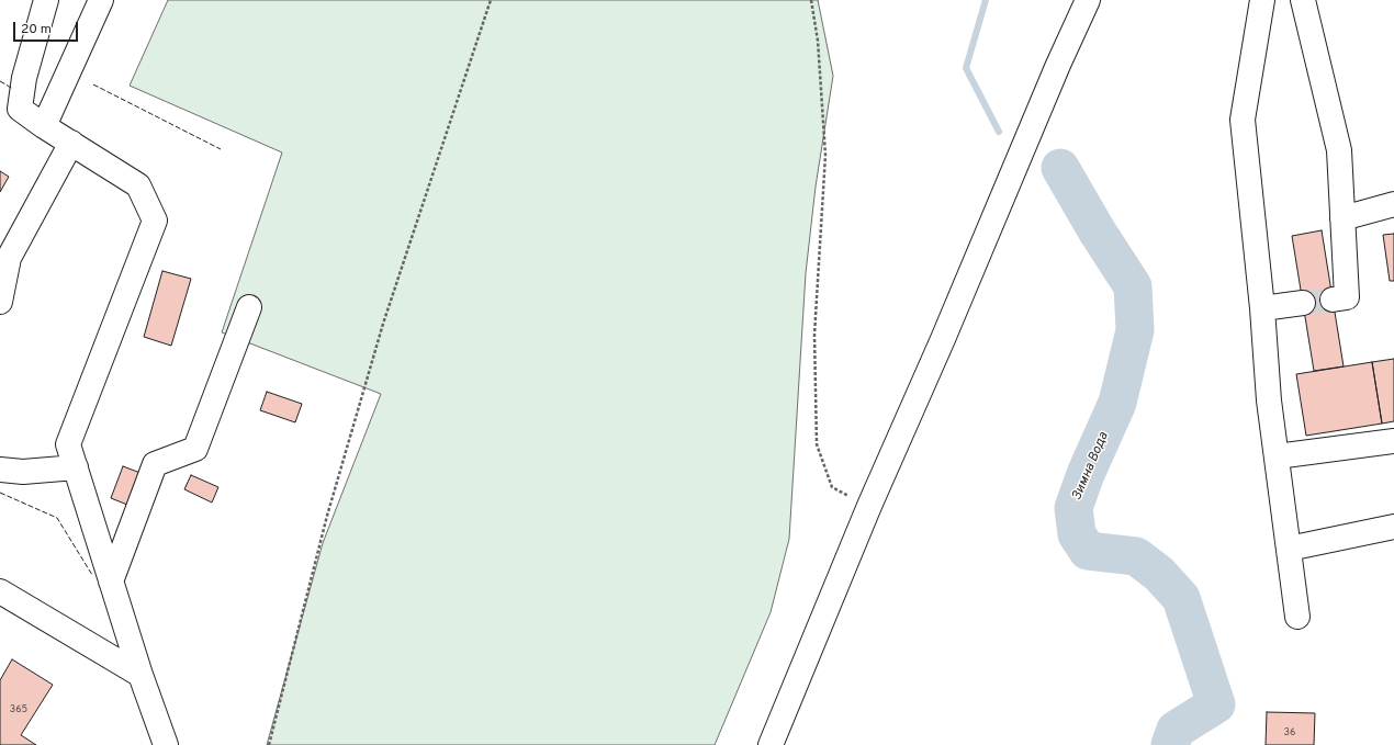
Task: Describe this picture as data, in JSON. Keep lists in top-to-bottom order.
{
  "water": ["Зимна Вода"],
  "house_numbers": ["365", "36"],
  "scale_bar": "20 m"
}
